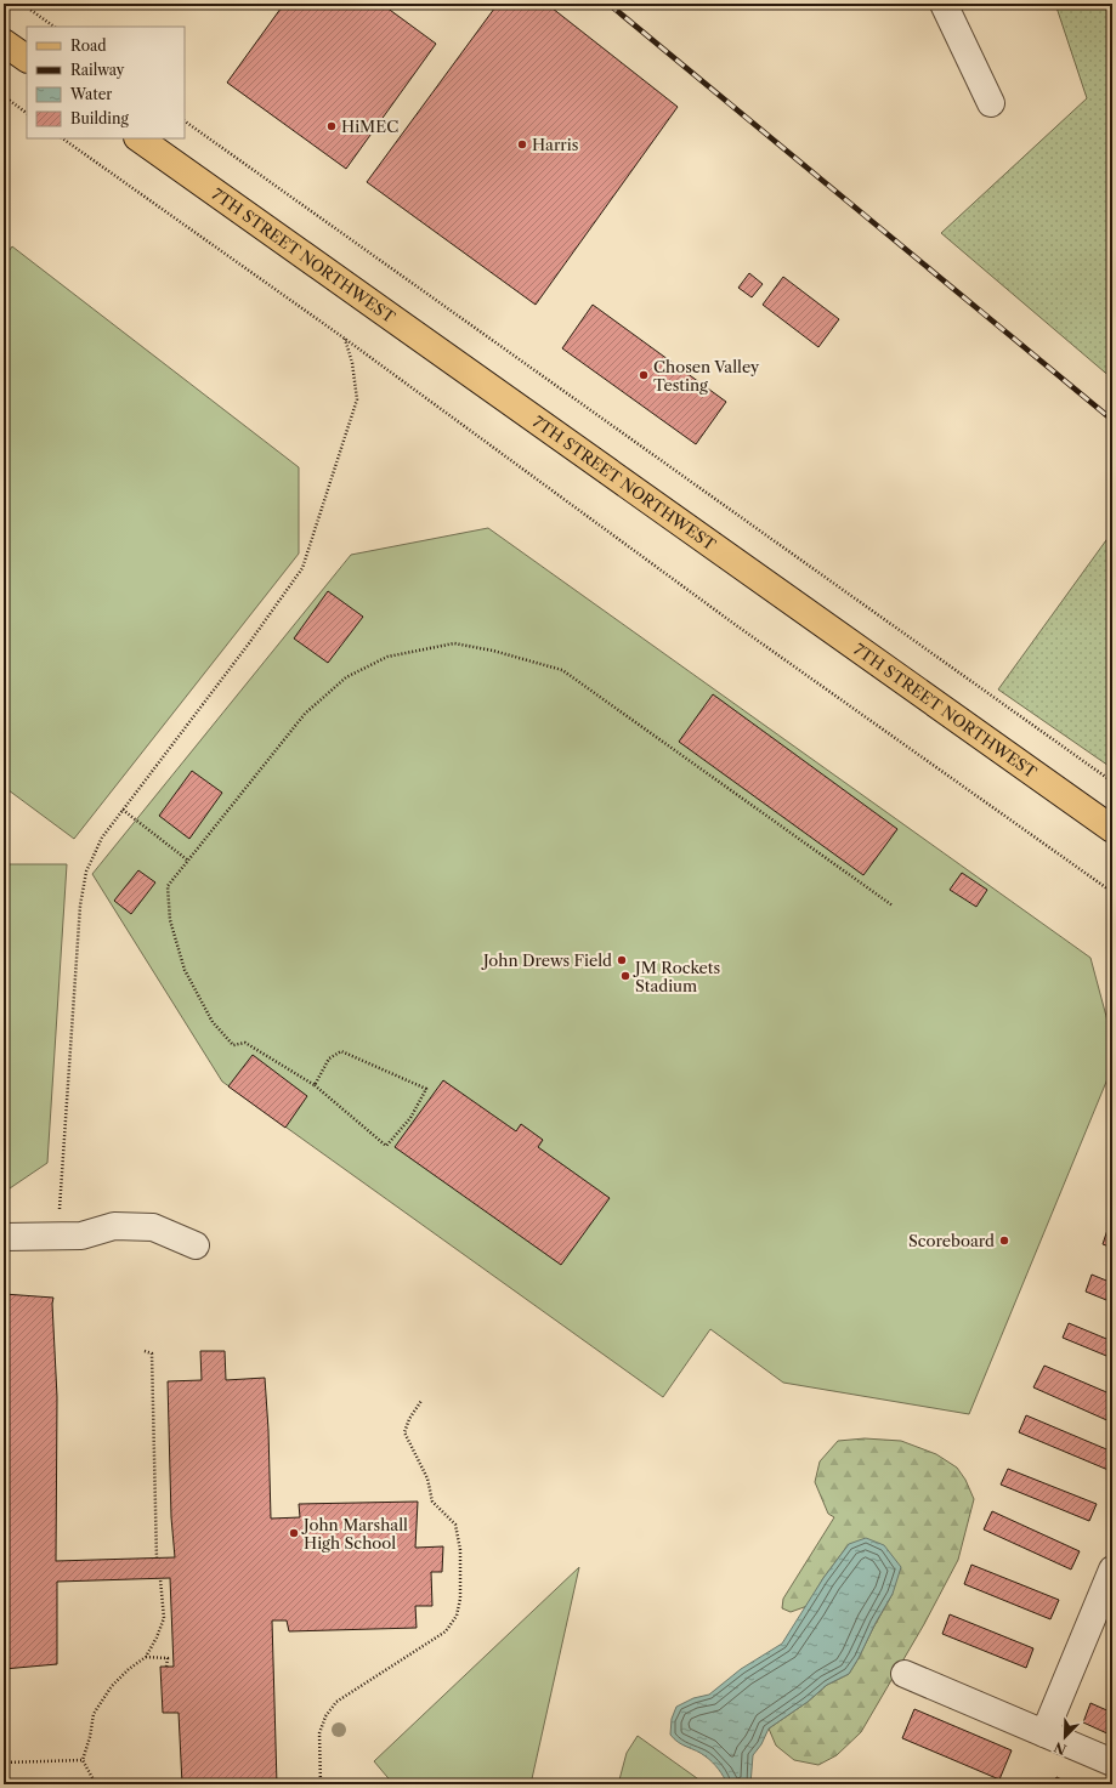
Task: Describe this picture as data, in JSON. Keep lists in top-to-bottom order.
{
  "streets": {
    "main road": ["7TH STREET NORTHWEST"]
  },
  "places": [
    "HiMEC",
    "Harris",
    "Chosen Valley Testing",
    "John Drews Field",
    "JM Rockets Stadium",
    "Scoreboard",
    "John Marshall High School"
  ],
  "legend": [
    "Road",
    "Railway",
    "Water",
    "Building"
  ],
  "north": "bottom left"
}
